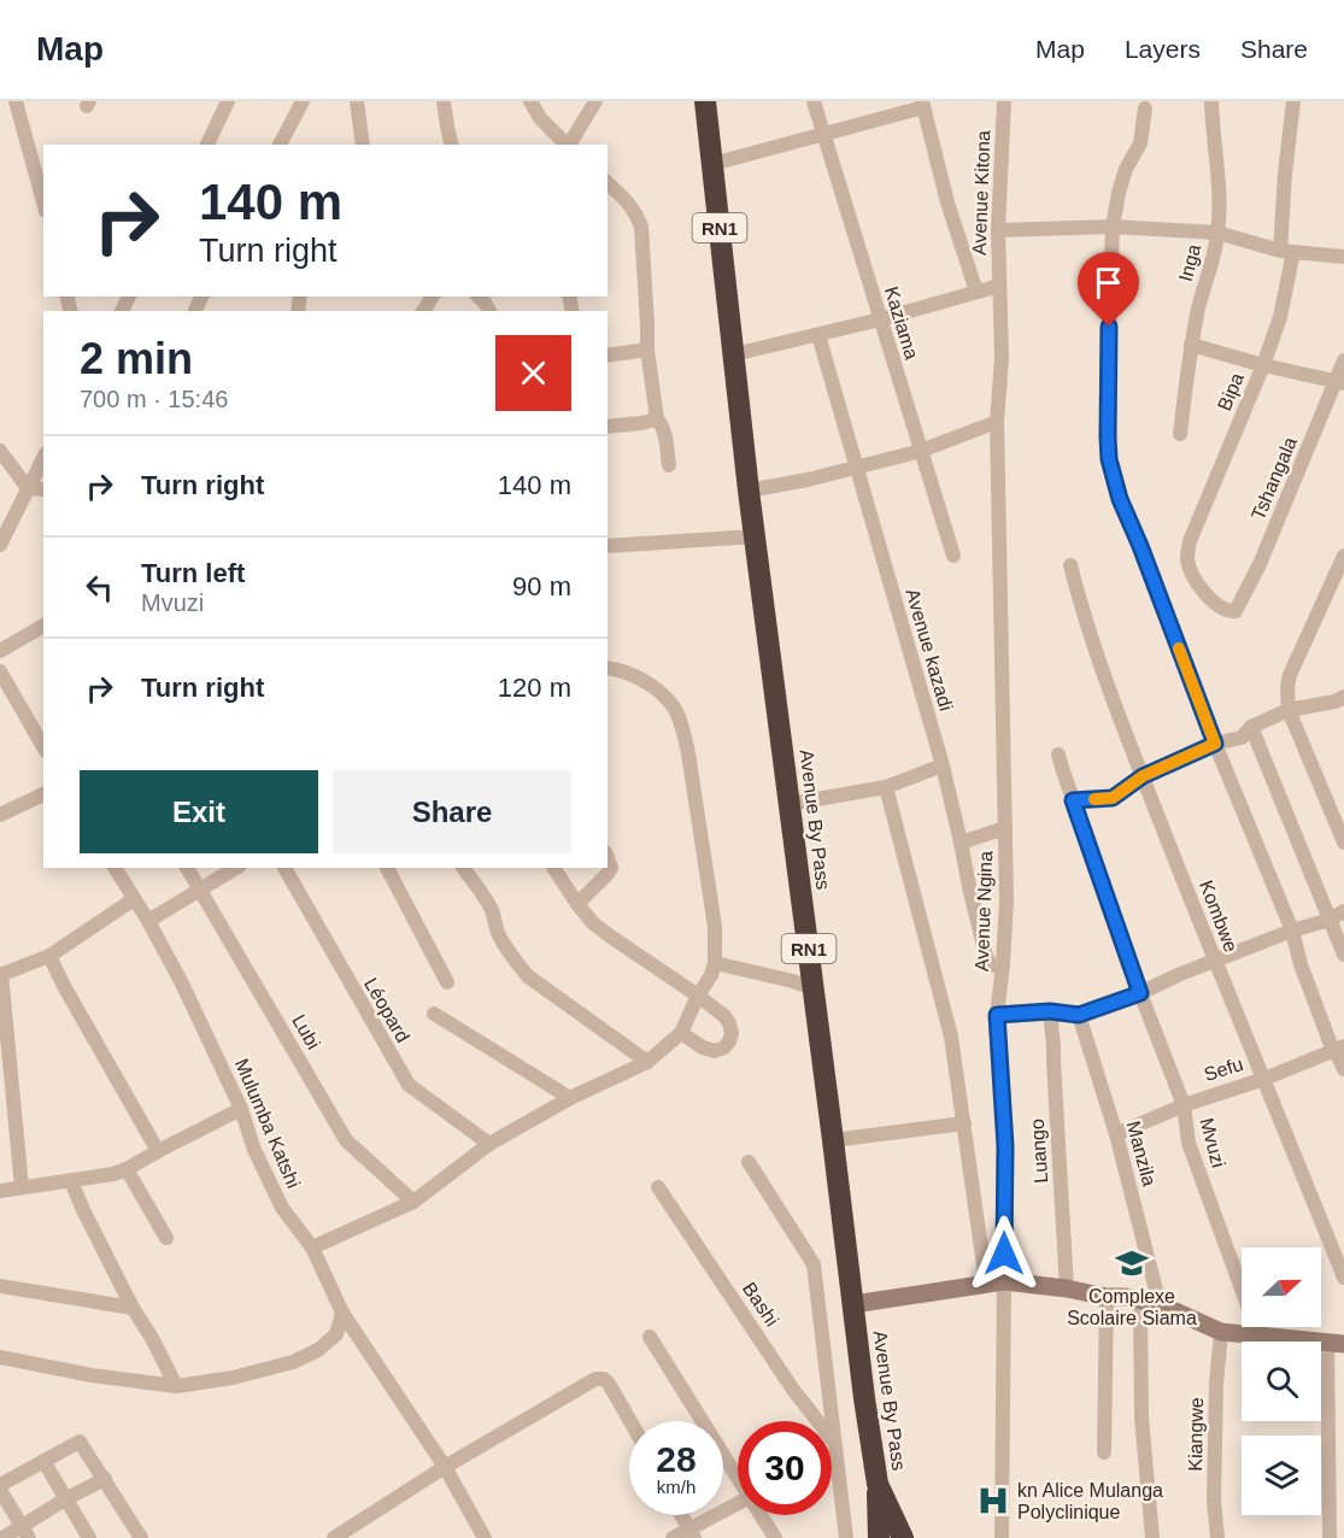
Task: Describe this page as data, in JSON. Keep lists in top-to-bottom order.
{
  "streets": {
    "highway": ["RN1", "Avenue By Pass"],
    "street": [
      "Avenue Kitona",
      "Inga",
      "Kaziama",
      "Bipa",
      "Tshangala",
      "Avenue kazadi",
      "Avenue Ngina",
      "Kombwe",
      "Léopard",
      "Lubi",
      "Sefu",
      "Mulumba Katshi",
      "Mvuzi",
      "Luango",
      "Manzila",
      "Bashi",
      "Kiangwe"
    ]
  },
  "crossings": [
    ["Avenue Kitona", "Avenue Ngina"],
    ["Bipa", "Tshangala"],
    ["Avenue kazadi", "Avenue Ngina"],
    ["Kombwe", "Sefu"],
    ["Sefu", "Mvuzi"],
    ["Sefu", "Manzila"]
  ],
  "places": {
    "school or university": ["Complexe Scolaire Siama"],
    "hospital": ["kn Alice Mulanga Polyclinique"]
  },
  "north": "right",
  "page": {
    "header": "Map",
    "nav": ["Map", "Layers", "Share"],
    "turn": ["140 m", "Turn right"],
    "heading": ["2 min", "700 m · 15:46"],
    "list": [
      {
        "name": "Turn right",
        "value": "140 m"
      },
      {
        "name": "Turn left",
        "note": "Mvuzi",
        "value": "90 m"
      },
      {
        "name": "Turn right",
        "value": "120 m"
      }
    ],
    "buttons": ["Exit", "Share"],
    "speed": "28 km/h",
    "limit": "30"
  }
}
